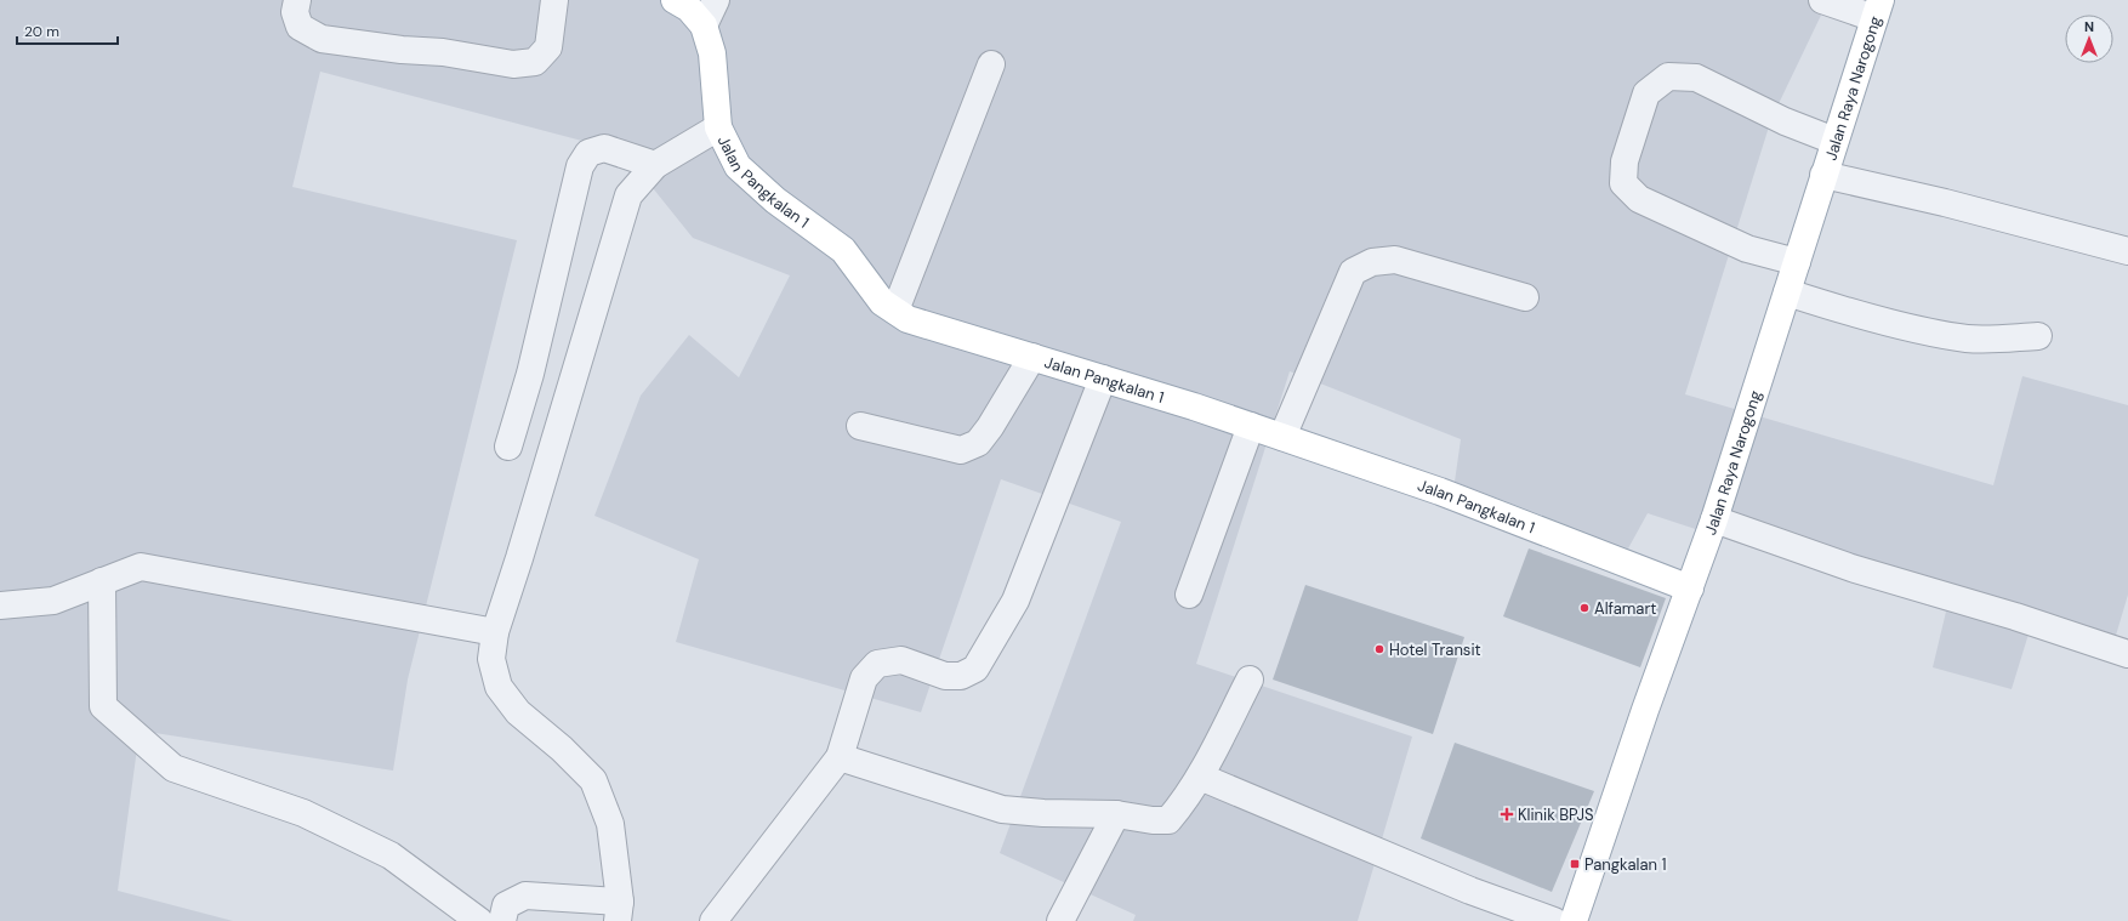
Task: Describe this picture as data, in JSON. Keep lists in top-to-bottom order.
{
  "streets": {
    "main road": ["Jalan Raya Narogong", "Jalan Pangkalan 1"]
  },
  "crossings": [
    ["Jalan Raya Narogong", "Jalan Pangkalan 1"]
  ],
  "places": {
    "other": ["Alfamart", "Hotel Transit"],
    "health": ["Klinik BPJS"],
    "transit": ["Pangkalan 1"]
  },
  "scale_bar": "20 m",
  "north": "top"
}
